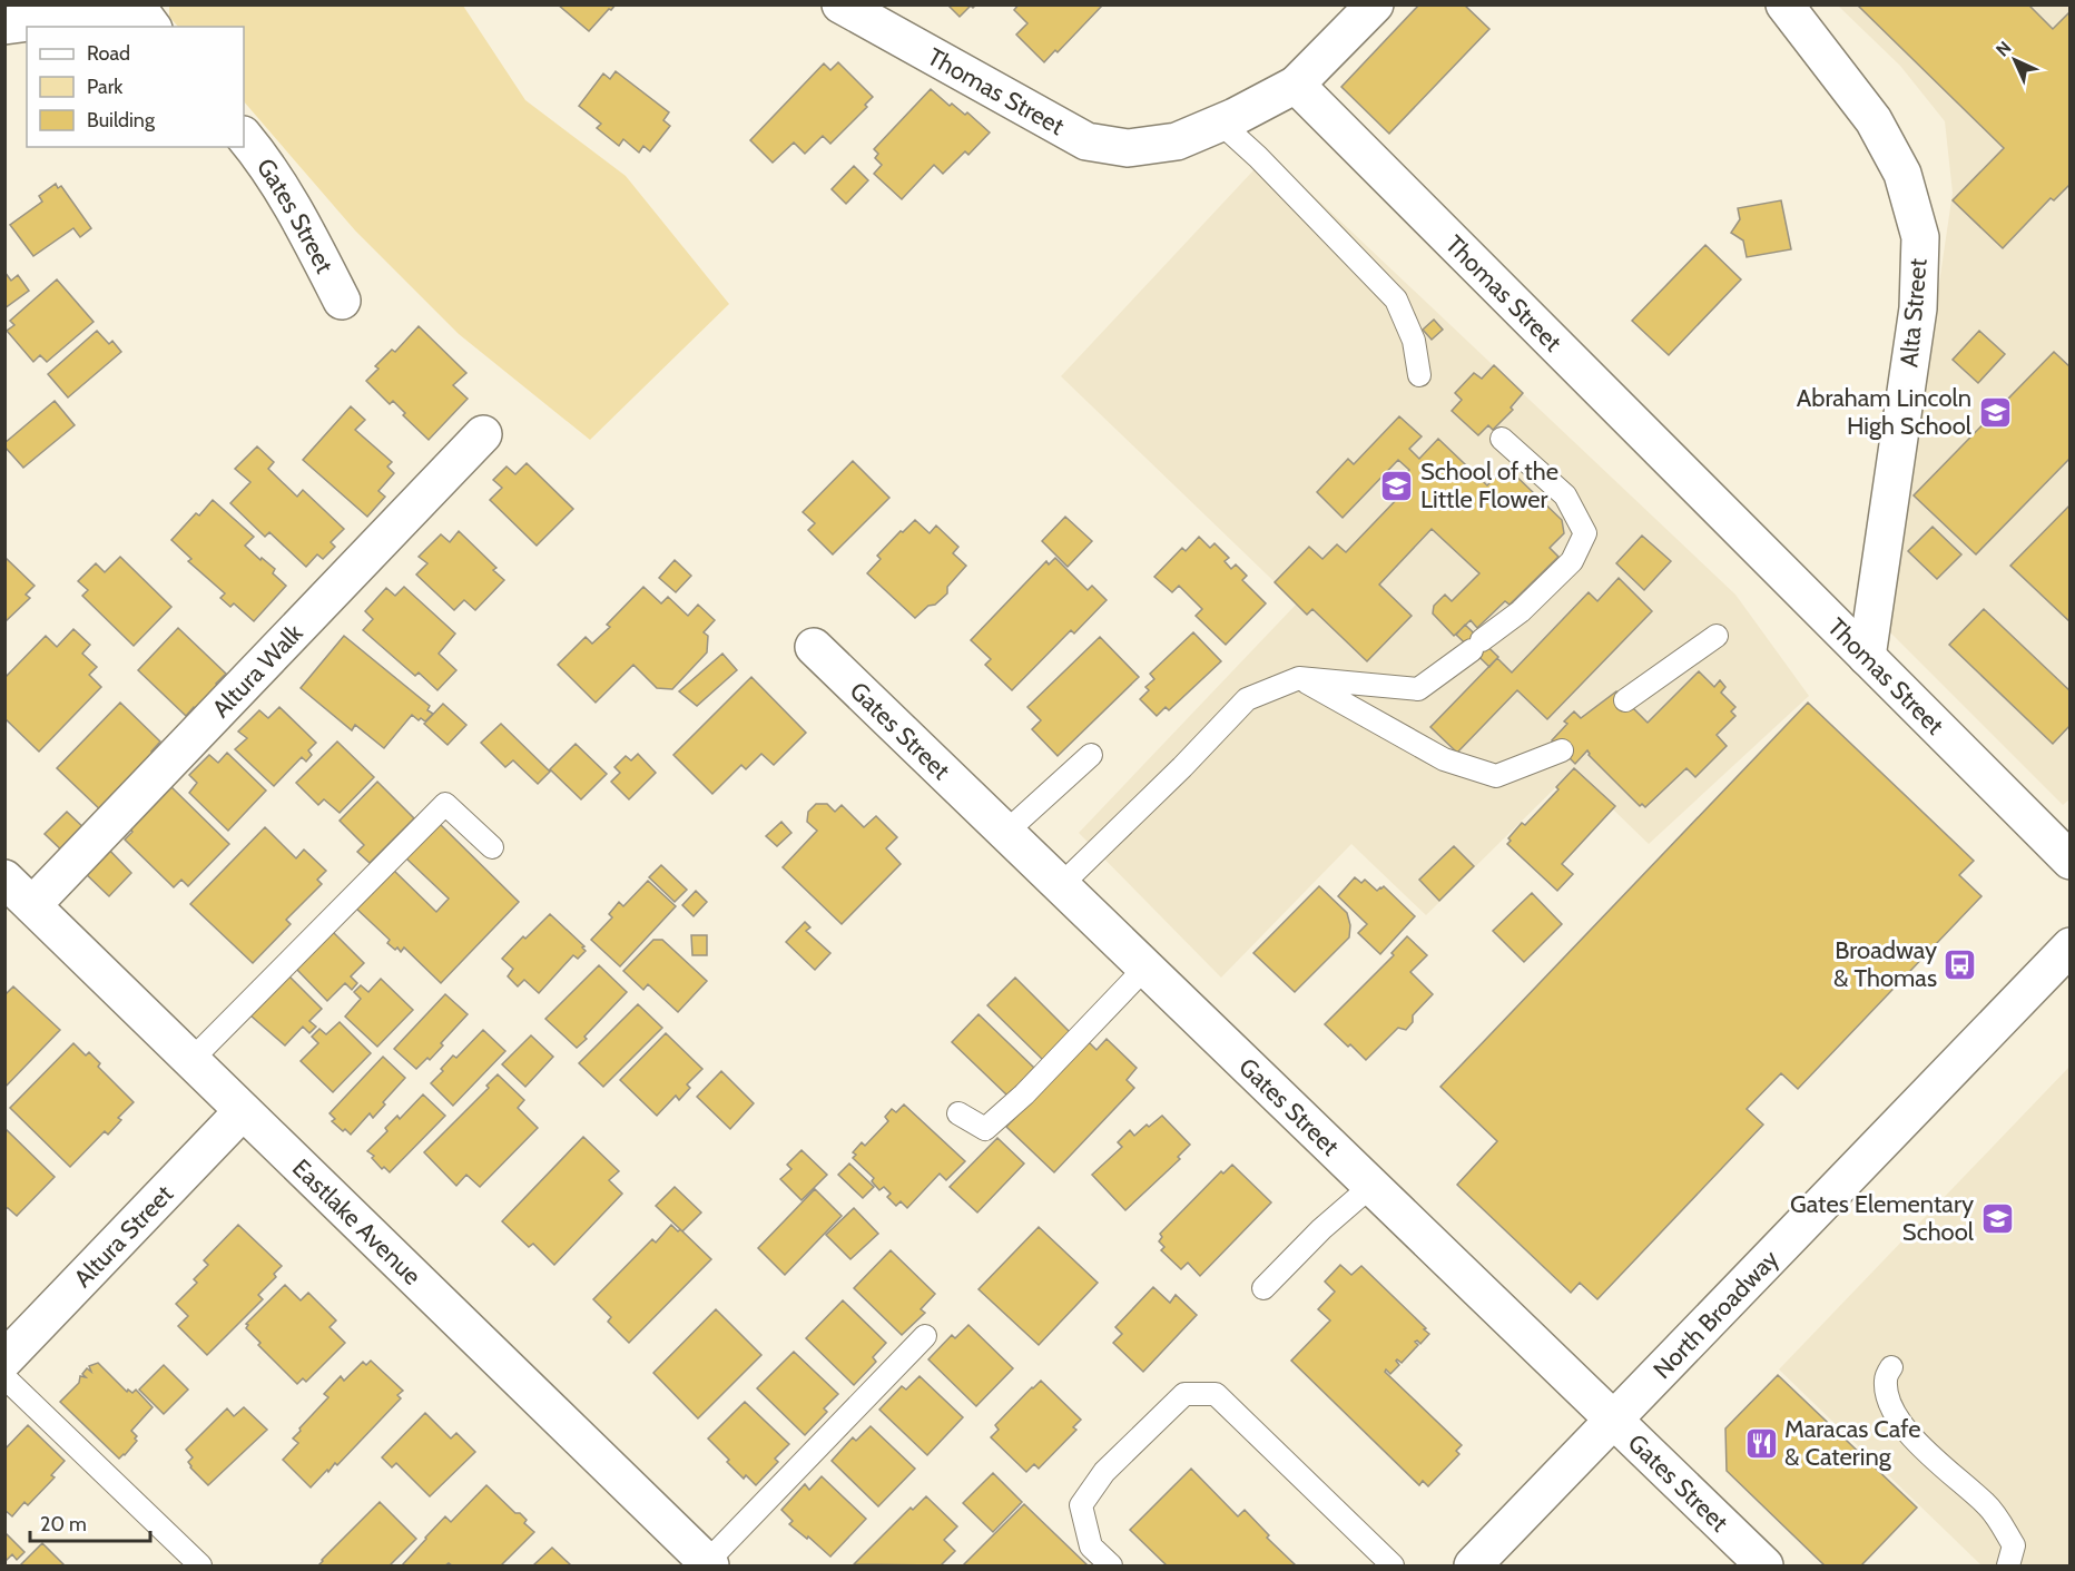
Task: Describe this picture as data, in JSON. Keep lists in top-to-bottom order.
{
  "streets": {
    "street": [
      "Thomas Street",
      "Gates Street",
      "Alta Street",
      "Altura Walk",
      "Eastlake Avenue",
      "Altura Street",
      "North Broadway"
    ]
  },
  "crossings": [
    ["Thomas Street", "Alta Street"],
    ["Gates Street", "North Broadway"],
    ["Altura Walk", "Eastlake Avenue"],
    ["Eastlake Avenue", "Altura Street"]
  ],
  "places": {
    "school or university": ["Abraham Lincoln High School", "School of the Little Flower", "Gates Elementary School"],
    "bus stop": ["Broadway & Thomas"],
    "restaurant": ["Maracas Cafe & Catering"]
  },
  "legend": ["Road", "Park", "Building"],
  "scale_bar": "20 m",
  "north": "top left"
}
